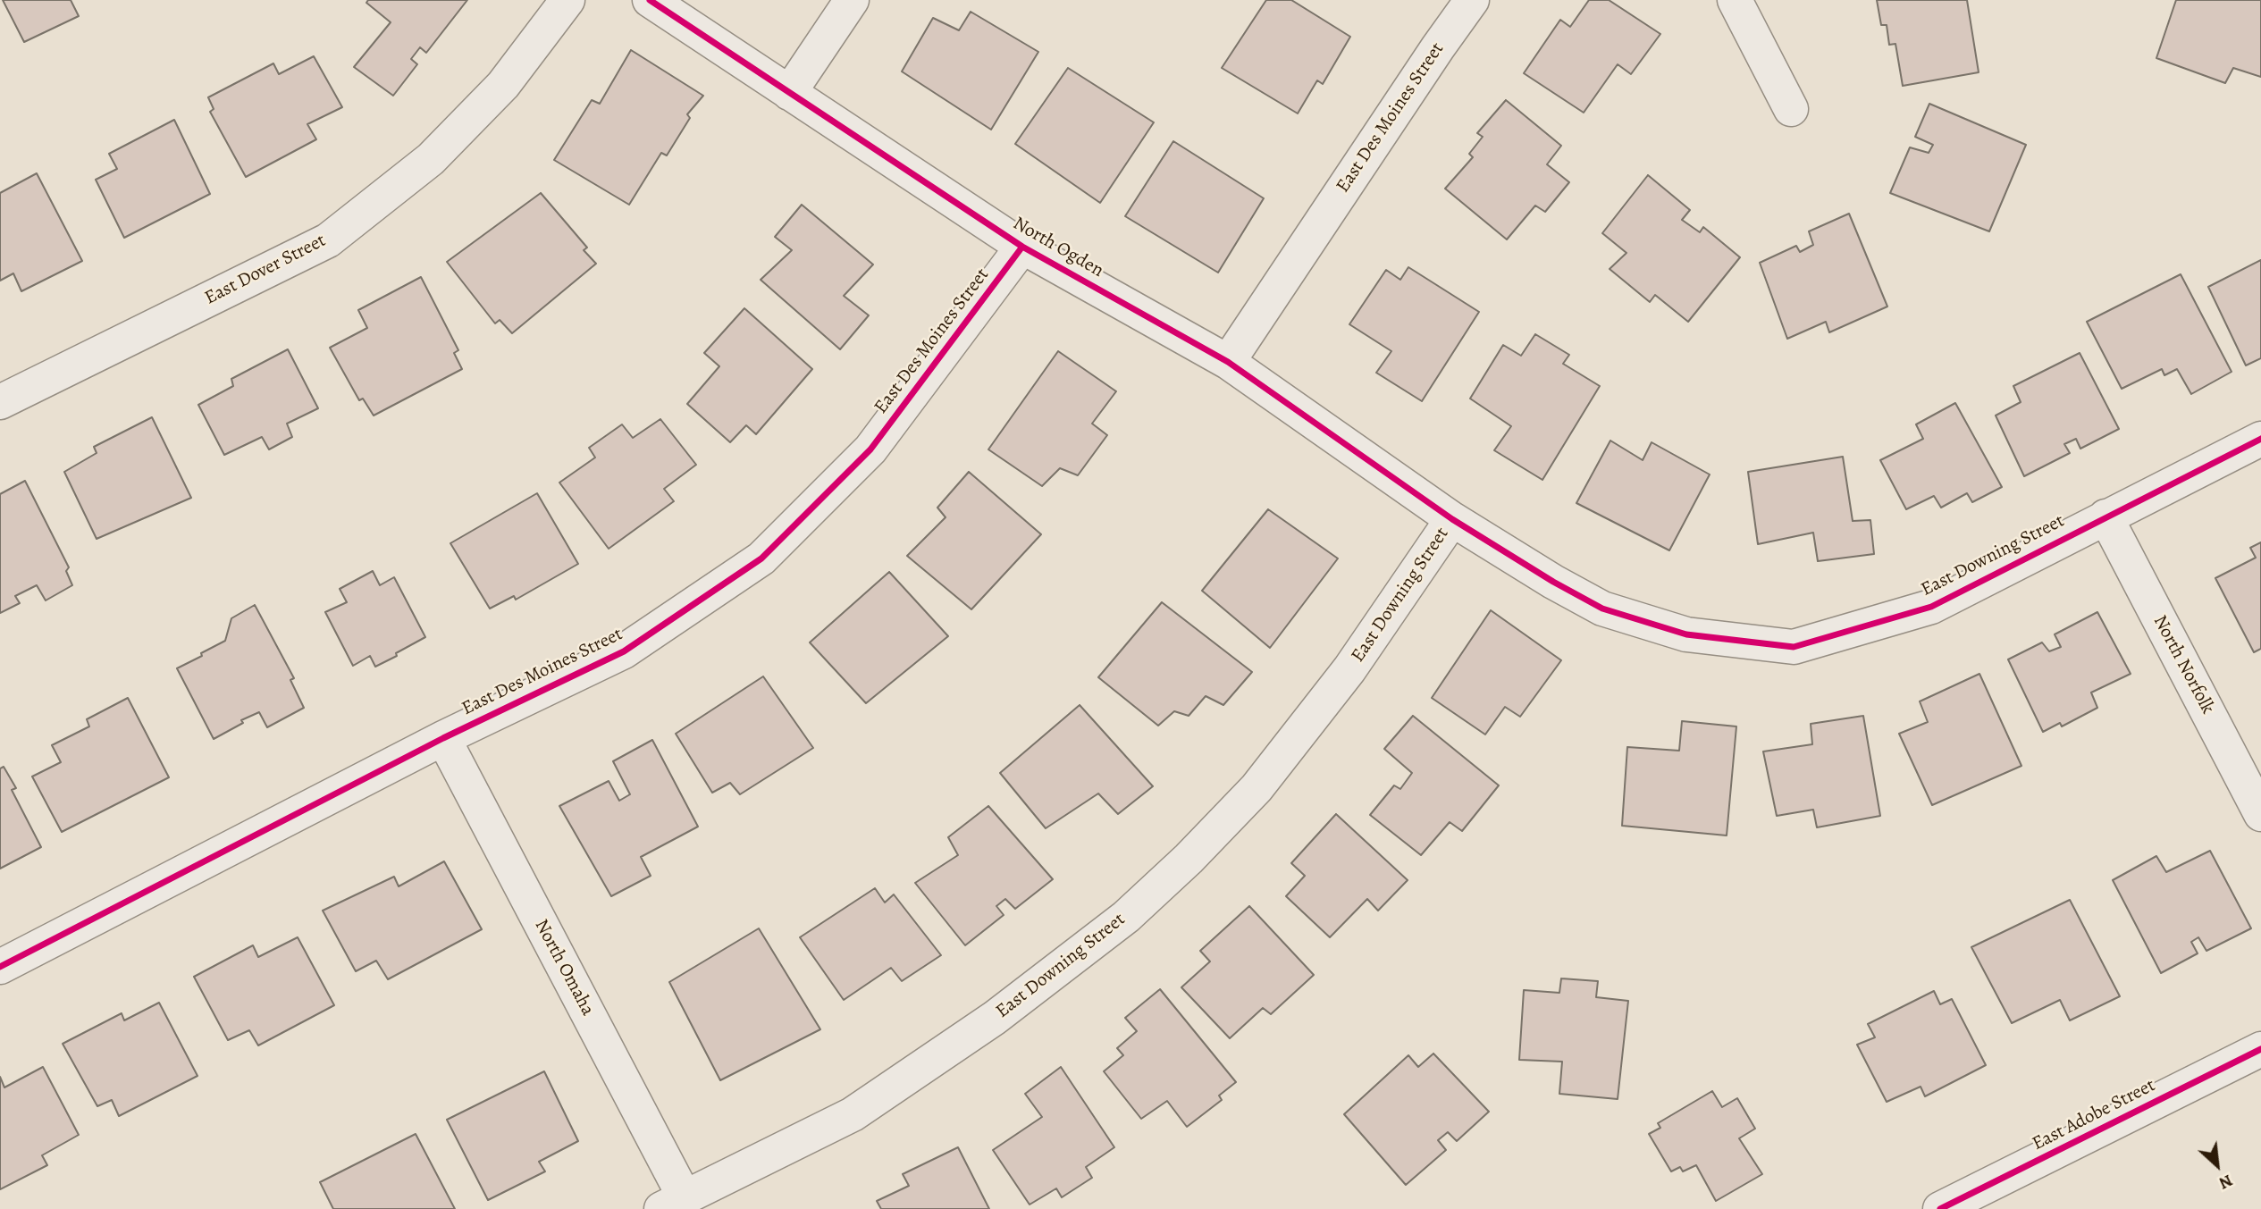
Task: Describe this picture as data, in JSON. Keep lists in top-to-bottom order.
{
  "streets": {
    "street": [
      "East Des Moines Street",
      "North Ogden",
      "East Dover Street",
      "East Downing Street",
      "North Norfolk",
      "North Omaha",
      "East Adobe Street"
    ]
  },
  "crossings": [
    ["East Des Moines Street", "North Ogden"],
    ["East Des Moines Street", "North Omaha"],
    ["North Ogden", "East Downing Street"],
    ["East Downing Street", "North Norfolk"],
    ["East Downing Street", "North Omaha"]
  ],
  "north": "bottom right"
}
